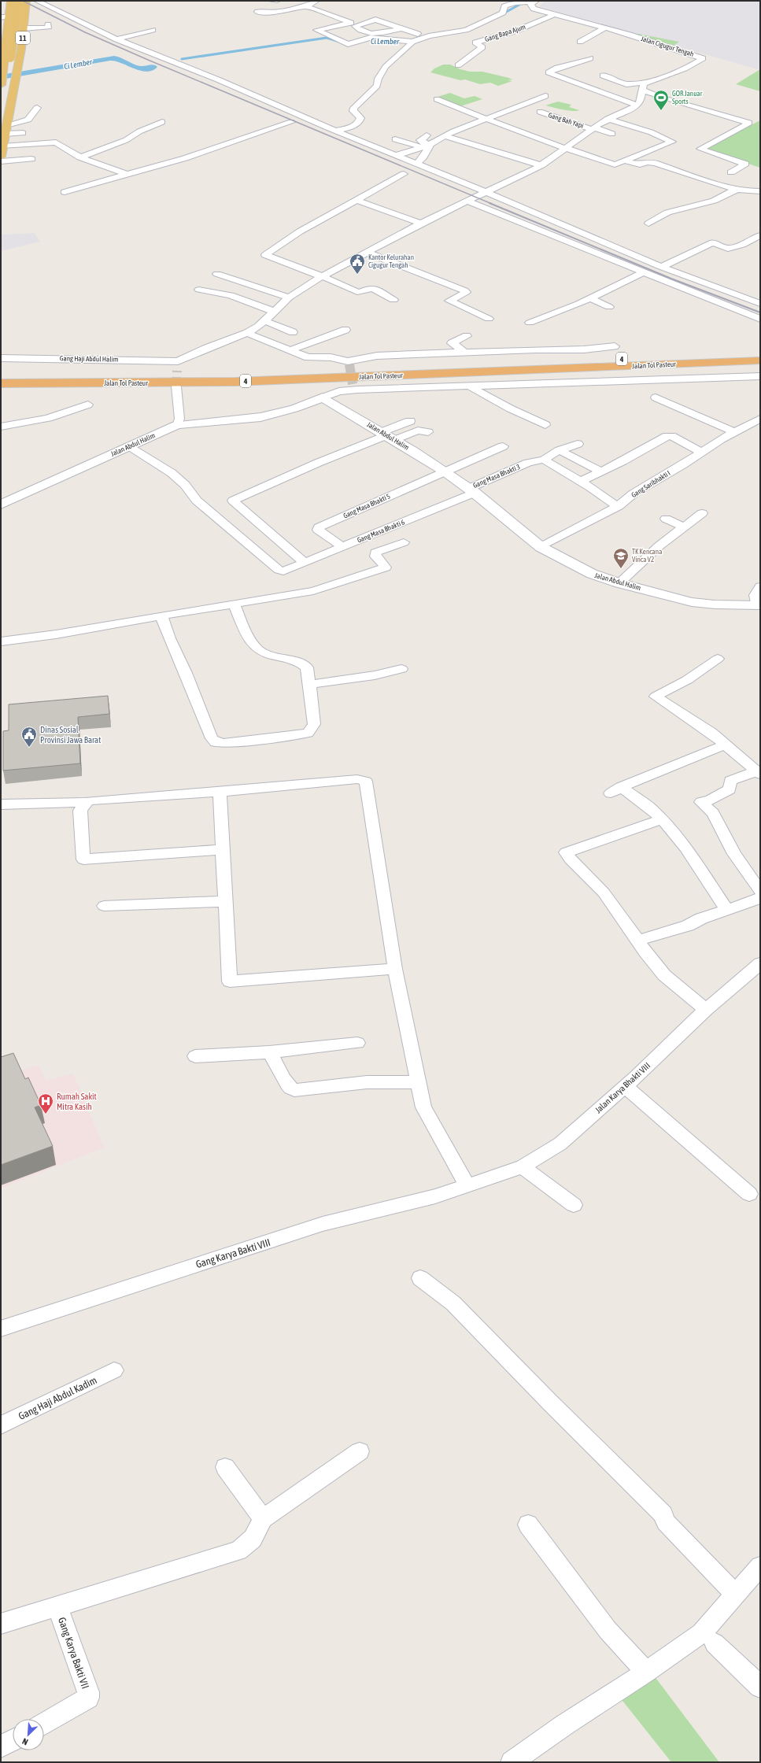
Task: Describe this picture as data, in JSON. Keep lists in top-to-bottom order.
{
  "streets": {
    "highway": ["11", "4", "Jalan Tol Pasteur"],
    "street": [
      "Gang Bapa Ajum",
      "Jalan Cigugur Tengah",
      "Gang Bah Yapi",
      "Gang Haji Abdul Halim",
      "Jalan Abdul Halim",
      "Gang Masa Bhakti 3",
      "Gang Saribhakti I",
      "Gang Masa Bhakti 5",
      "Gang Masa Bhakti 6",
      "Jalan Karya Bhakti VIII",
      "Gang Karya Bakti VIII",
      "Gang Haji Abdul Kadim",
      "Gang Karya Bakti VII"
    ]
  },
  "crossings": [
    ["Gang Bapa Ajum", "Jalan Cigugur Tengah"],
    ["Jalan Abdul Halim", "Gang Masa Bhakti 3"],
    ["Jalan Abdul Halim", "Gang Saribhakti I"],
    ["Jalan Abdul Halim", "Gang Masa Bhakti 5"],
    ["Jalan Abdul Halim", "Gang Masa Bhakti 6"],
    ["Gang Masa Bhakti 3", "Gang Masa Bhakti 6"],
    ["Gang Masa Bhakti 5", "Gang Masa Bhakti 6"],
    ["Jalan Karya Bhakti VIII", "Gang Karya Bakti VIII"]
  ],
  "water": ["Ci Lember"],
  "places": {
    "sports": ["GOR Januar Sports"],
    "public building": ["Kantor Kelurahan Cigugur Tengah", "Dinas Sosial Provinsi Jawa Barat"],
    "school or university": ["TK Kencana Vinca V2"],
    "hospital": ["Rumah Sakit Mitra Kasih"]
  },
  "north": "bottom left"
}
